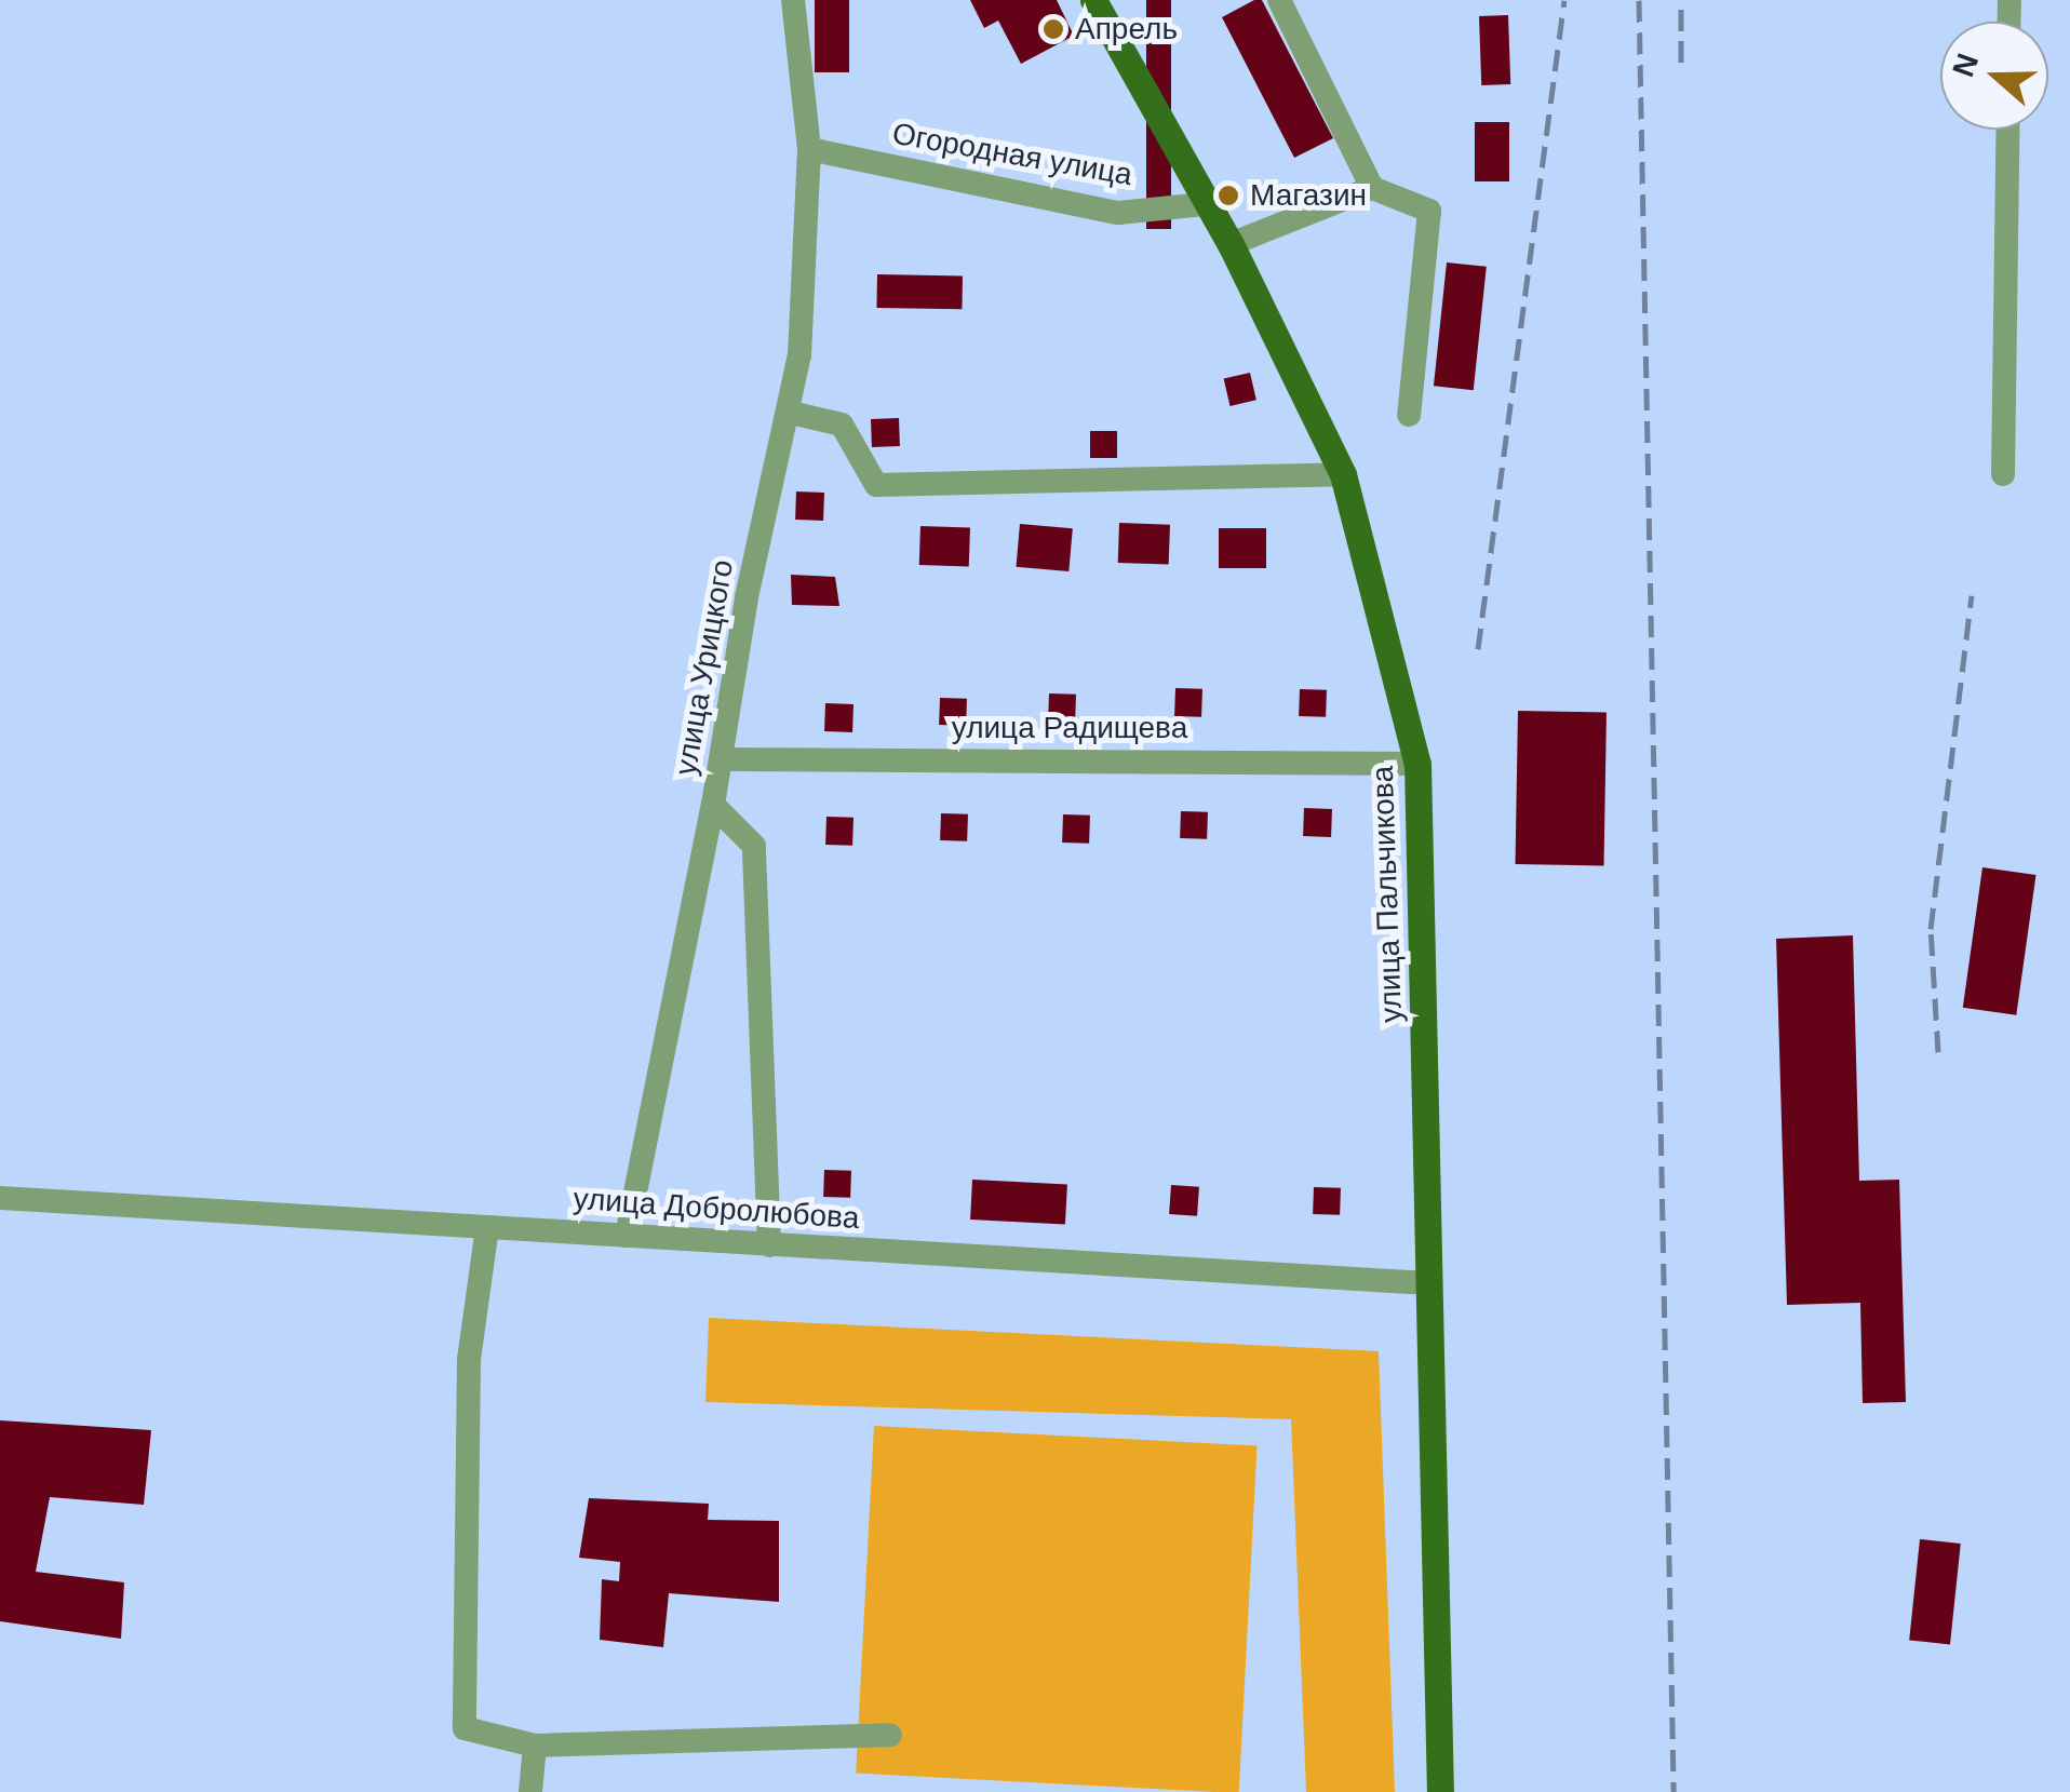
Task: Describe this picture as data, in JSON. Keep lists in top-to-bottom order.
{
  "streets": {
    "main road": ["улица Пальчикова"],
    "street": [
      "Огородная улица",
      "улица Урицкого",
      "улица Радищева",
      "улица Добролюбова"
    ]
  },
  "crossings": [
    ["Огородная улица", "улица Урицкого"],
    ["Огородная улица", "улица Пальчикова"],
    ["улица Урицкого", "улица Радищева"],
    ["улица Урицкого", "улица Добролюбова"],
    ["улица Радищева", "улица Пальчикова"],
    ["улица Пальчикова", "улица Добролюбова"]
  ],
  "places": ["Апрель", "Магазин"],
  "north": "left"
}
